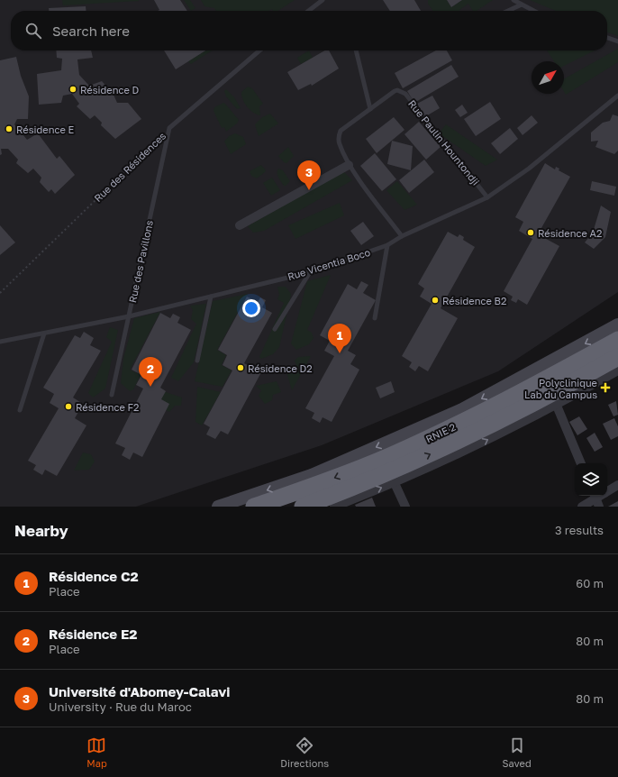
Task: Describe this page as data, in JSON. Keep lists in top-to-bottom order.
{
  "streets": {
    "highway": ["RNIE 2"],
    "lane": [
      "Rue Paulin Hountondji",
      "Rue des Résidences",
      "Rue des Pavillons",
      "Rue Vicentia Boco"
    ]
  },
  "crossings": [
    ["Rue Paulin Hountondji", "Rue Vicentia Boco"],
    ["Rue des Résidences", "Rue des Pavillons"],
    ["Rue des Pavillons", "Rue Vicentia Boco"]
  ],
  "places": {
    "other": [
      "Résidence D",
      "Résidence E",
      "Résidence A2",
      "Résidence B2",
      "Résidence D2",
      "Résidence F2"
    ],
    "health": ["Polyclinique Lab du Campus"]
  },
  "north": "top right",
  "page": {
    "search": "Search here",
    "pins": ["3", "1", "2"],
    "heading": ["Nearby", "3 results"],
    "list": [
      {
        "mark": "1",
        "name": "Résidence C2",
        "note": "Place",
        "value": "60 m"
      },
      {
        "mark": "2",
        "name": "Résidence E2",
        "note": "Place",
        "value": "80 m"
      },
      {
        "mark": "3",
        "name": "Université d'Abomey-Calavi",
        "note": "University · Rue du Maroc",
        "value": "80 m"
      }
    ],
    "nav": ["Map", "Directions", "Saved"]
  }
}
